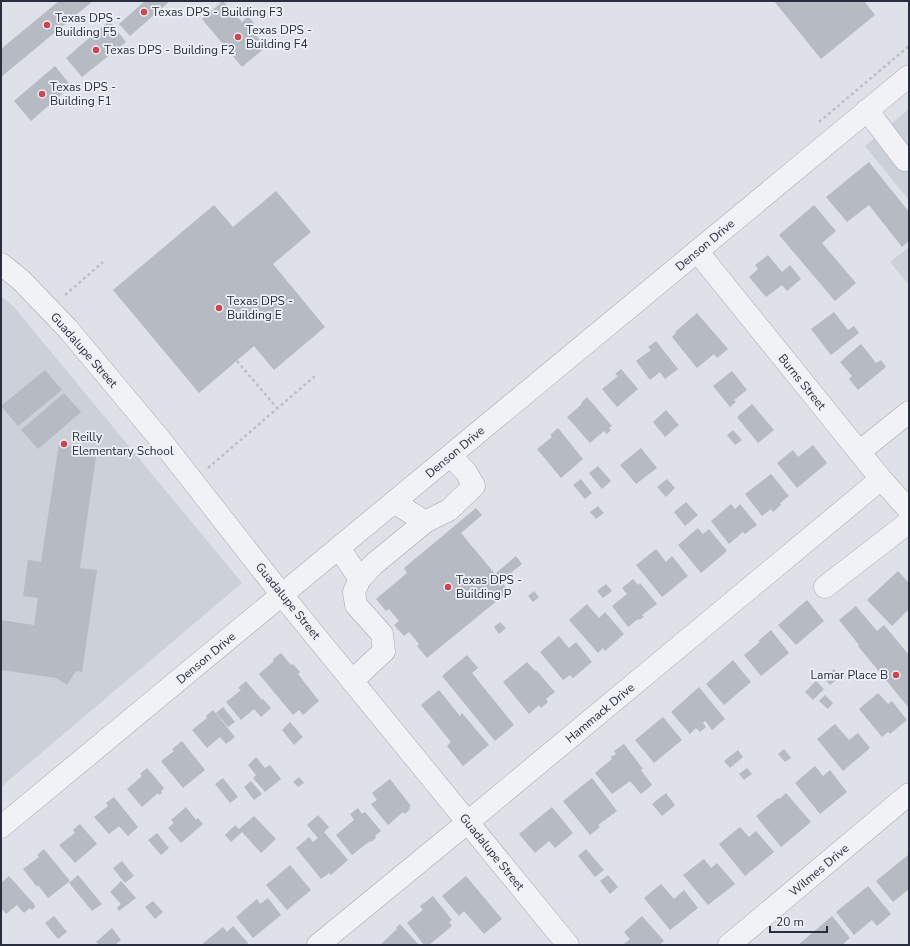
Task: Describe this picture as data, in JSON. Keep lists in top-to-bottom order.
{
  "streets": {
    "street": [
      "Denson Drive",
      "Guadalupe Street",
      "Burns Street",
      "Hammack Drive",
      "Wilmes Drive"
    ]
  },
  "crossings": [
    ["Denson Drive", "Guadalupe Street"],
    ["Denson Drive", "Burns Street"],
    ["Guadalupe Street", "Hammack Drive"],
    ["Burns Street", "Hammack Drive"]
  ],
  "places": [
    "Texas DPS - Building F3",
    "Texas DPS - Building F5",
    "Texas DPS - Building F4",
    "Texas DPS - Building F2",
    "Texas DPS - Building F1",
    "Texas DPS - Building E",
    "Reilly Elementary School",
    "Texas DPS - Building P",
    "Lamar Place B"
  ],
  "scale_bar": "20 m"
}
